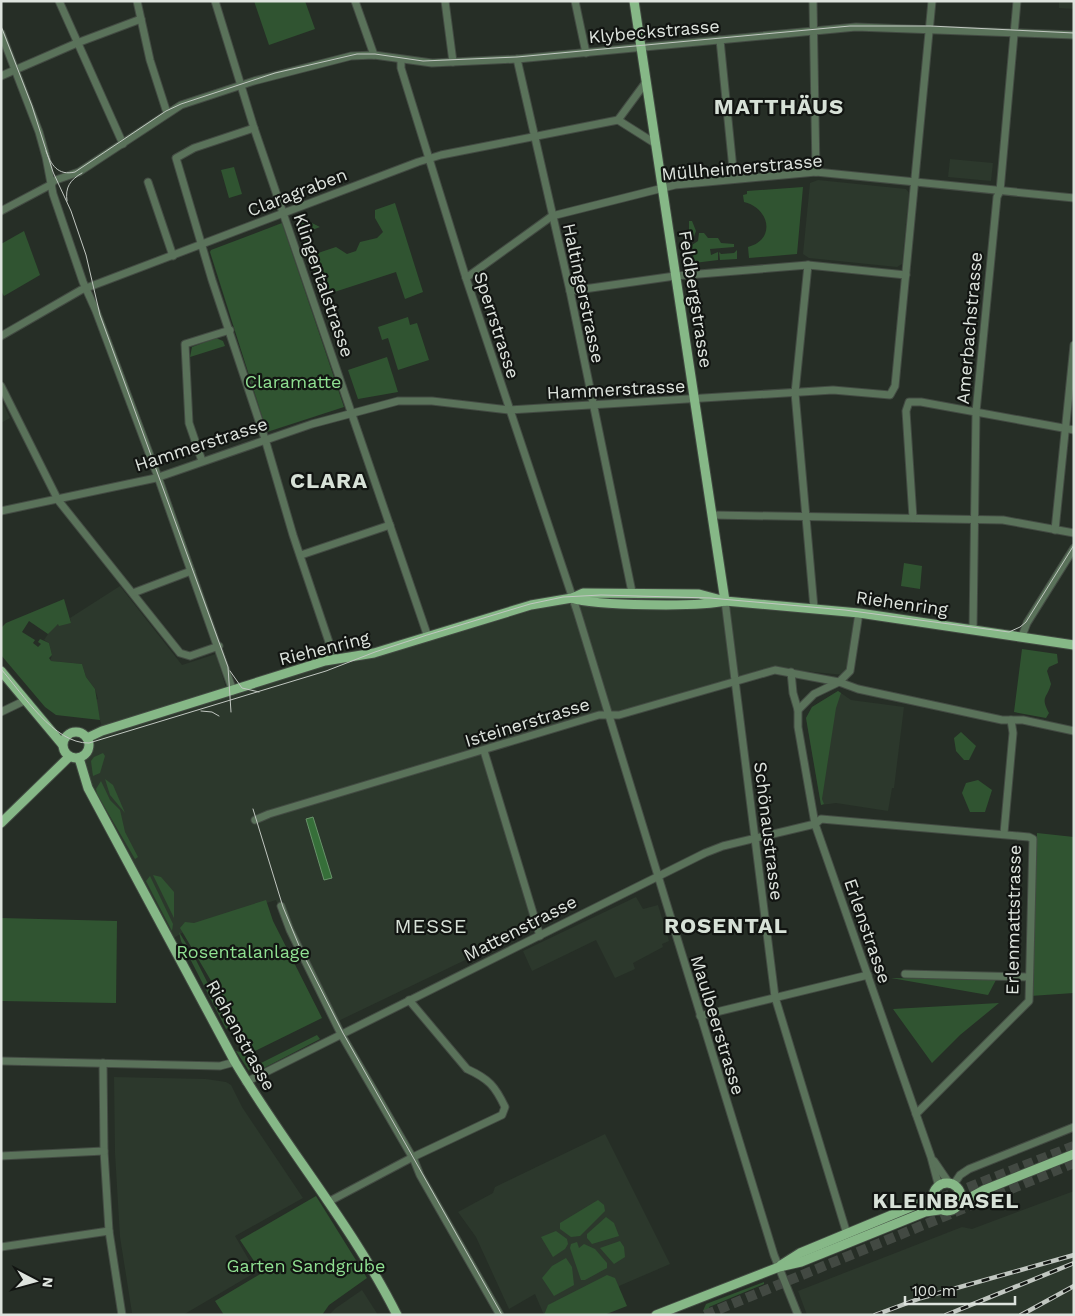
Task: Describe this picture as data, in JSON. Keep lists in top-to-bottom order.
{
  "streets": {
    "main road": ["Feldbergstrasse", "Riehenring", "Riehenstrasse"],
    "street": [
      "Klybeckstrasse",
      "Müllheimerstrasse",
      "Claragraben",
      "Klingentalstrasse",
      "Haltingerstrasse",
      "Sperrstrasse",
      "Amerbachstrasse",
      "Hammerstrasse",
      "Isteinerstrasse",
      "Schönaustrasse",
      "Erlenmattstrasse",
      "Mattenstrasse",
      "Erlenstrasse",
      "Maulbeerstrasse"
    ]
  },
  "crossings": [
    ["Klybeckstrasse", "Klingentalstrasse"],
    ["Klybeckstrasse", "Haltingerstrasse"],
    ["Klybeckstrasse", "Feldbergstrasse"],
    ["Klybeckstrasse", "Sperrstrasse"],
    ["Klybeckstrasse", "Amerbachstrasse"],
    ["Müllheimerstrasse", "Haltingerstrasse"],
    ["Müllheimerstrasse", "Feldbergstrasse"],
    ["Müllheimerstrasse", "Sperrstrasse"],
    ["Müllheimerstrasse", "Amerbachstrasse"],
    ["Claragraben", "Klingentalstrasse"],
    ["Claragraben", "Haltingerstrasse"],
    ["Claragraben", "Sperrstrasse"],
    ["Klingentalstrasse", "Hammerstrasse"],
    ["Klingentalstrasse", "Riehenring"],
    ["Haltingerstrasse", "Hammerstrasse"],
    ["Haltingerstrasse", "Riehenring"],
    ["Feldbergstrasse", "Hammerstrasse"],
    ["Feldbergstrasse", "Riehenring"],
    ["Feldbergstrasse", "Schönaustrasse"],
    ["Sperrstrasse", "Hammerstrasse"],
    ["Sperrstrasse", "Riehenring"],
    ["Sperrstrasse", "Maulbeerstrasse"],
    ["Amerbachstrasse", "Riehenring"],
    ["Riehenring", "Schönaustrasse"],
    ["Riehenring", "Maulbeerstrasse"],
    ["Riehenring", "Riehenstrasse"],
    ["Isteinerstrasse", "Schönaustrasse"],
    ["Isteinerstrasse", "Erlenstrasse"],
    ["Isteinerstrasse", "Maulbeerstrasse"],
    ["Schönaustrasse", "Mattenstrasse"],
    ["Erlenmattstrasse", "Mattenstrasse"],
    ["Erlenmattstrasse", "Erlenstrasse"],
    ["Mattenstrasse", "Erlenstrasse"],
    ["Mattenstrasse", "Maulbeerstrasse"],
    ["Mattenstrasse", "Riehenstrasse"]
  ],
  "districts": [
    "MATTHÄUS",
    "CLARA",
    "ROSENTAL",
    "MESSE",
    "KLEINBASEL"
  ],
  "parks": ["Claramatte", "Rosentalanlage", "Garten Sandgrube"],
  "scale_bar": "100 m",
  "north": "right"
}
